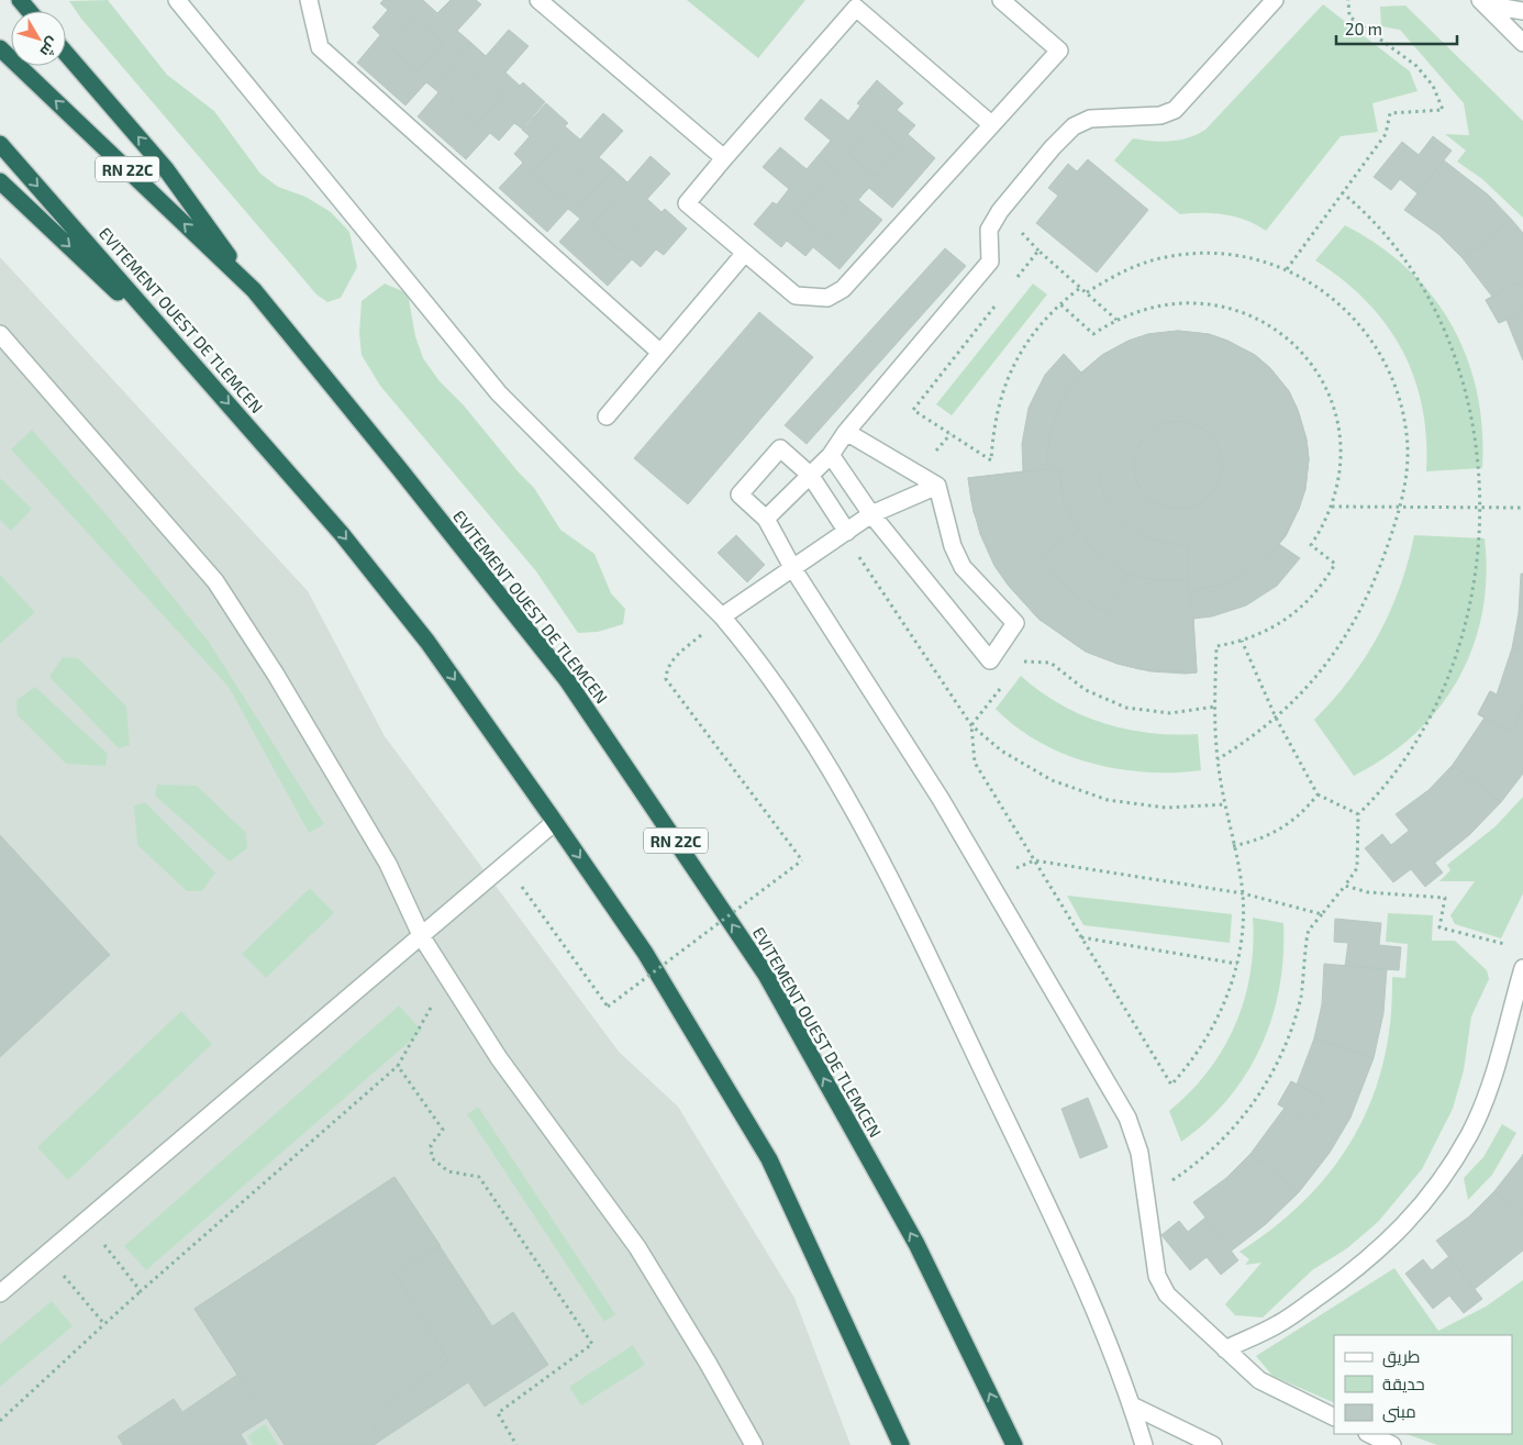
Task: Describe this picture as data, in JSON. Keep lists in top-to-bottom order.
{
  "streets": {
    "highway": ["RN 22C", "EVITEMENT OUEST DE TLEMCEN"]
  },
  "crossings": [
    ["RN 22C", "EVITEMENT OUEST DE TLEMCEN"]
  ],
  "legend": ["طريق", "حديقة", "مبنى"],
  "scale_bar": "20 m",
  "north": "bottom right"
}
